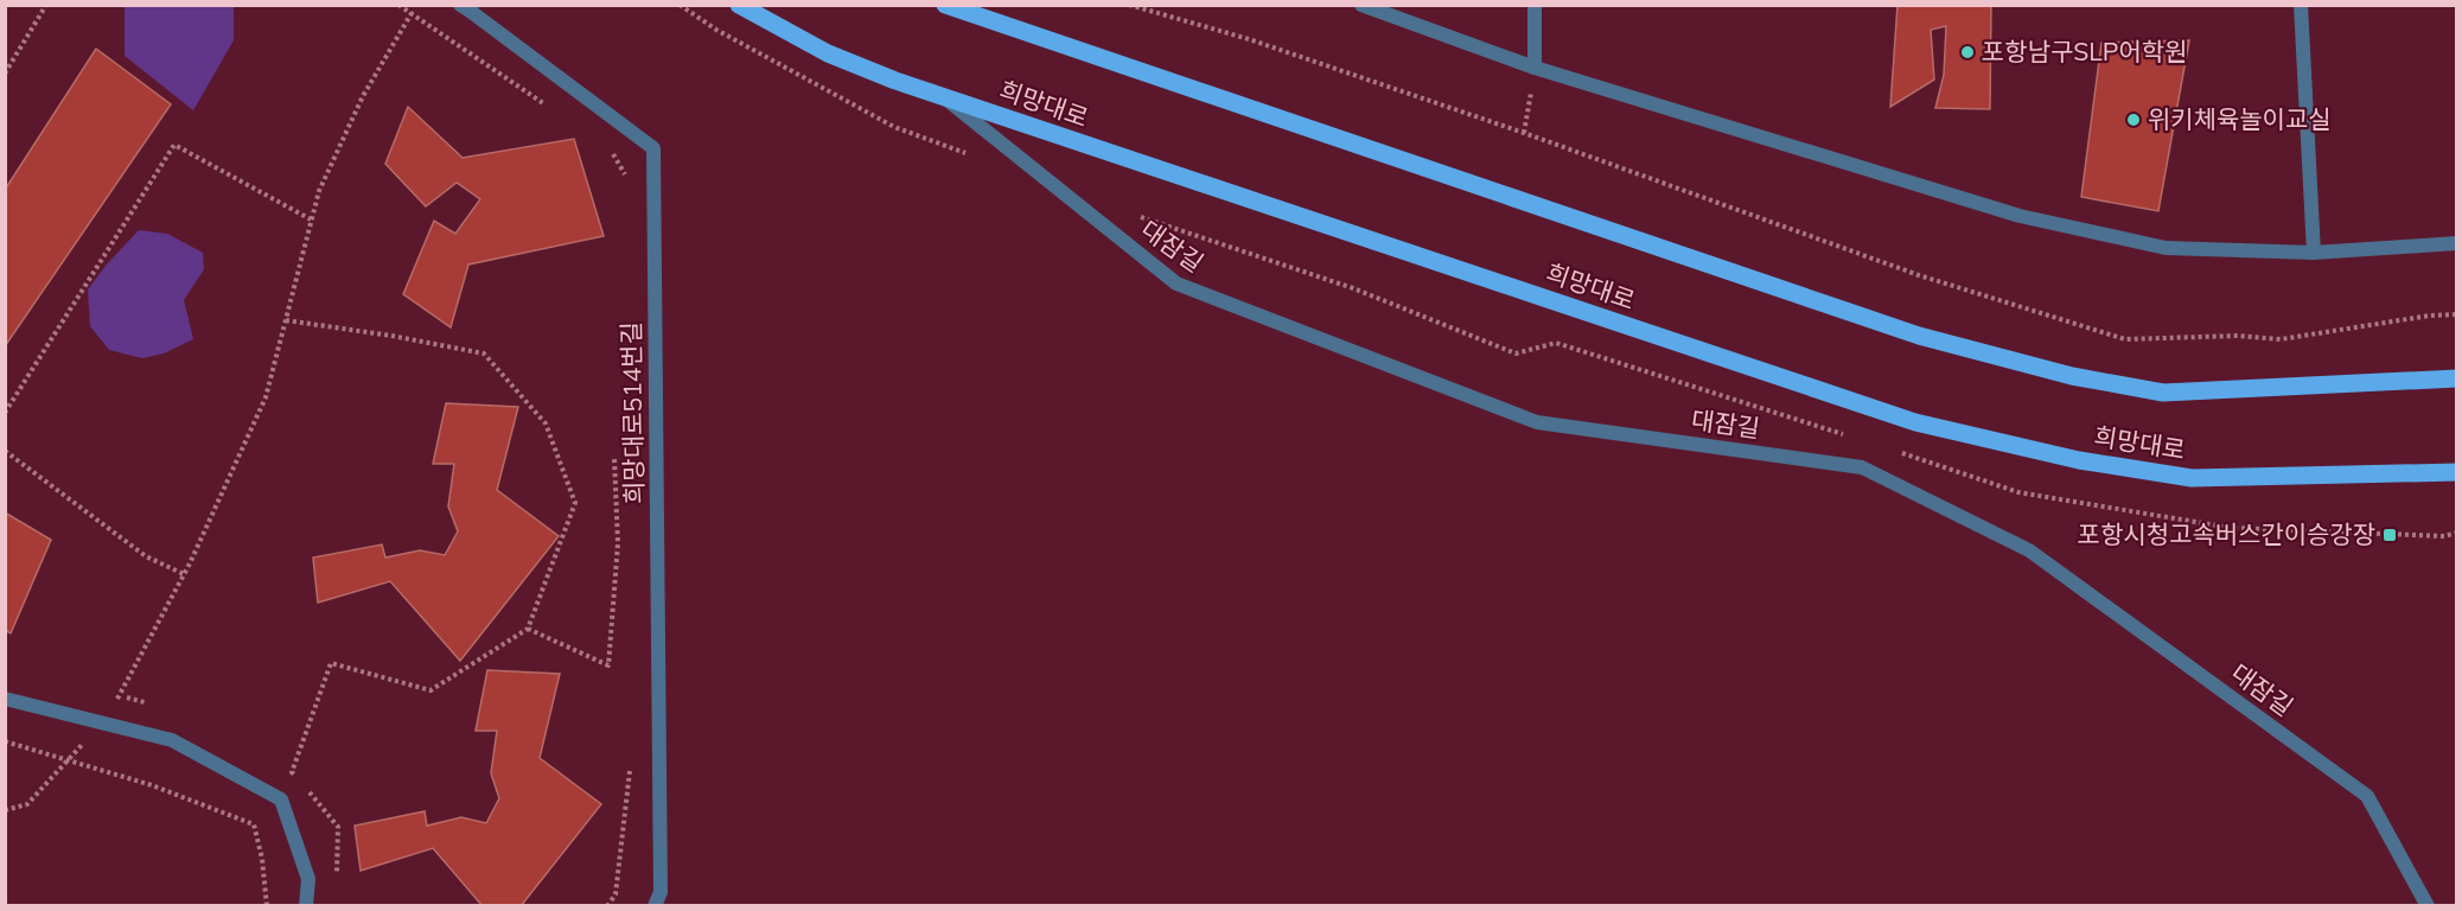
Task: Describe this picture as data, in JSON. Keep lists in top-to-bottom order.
{
  "streets": {
    "main road": ["희망대로"],
    "street": ["대잠길", "희망대로514번길"]
  },
  "crossings": [
    ["희망대로", "대잠길"]
  ],
  "places": {
    "other": ["포항남구SLP어학원", "위키체육놀이교실"],
    "transit": ["포항시청고속버스간이승강장"]
  }
}
